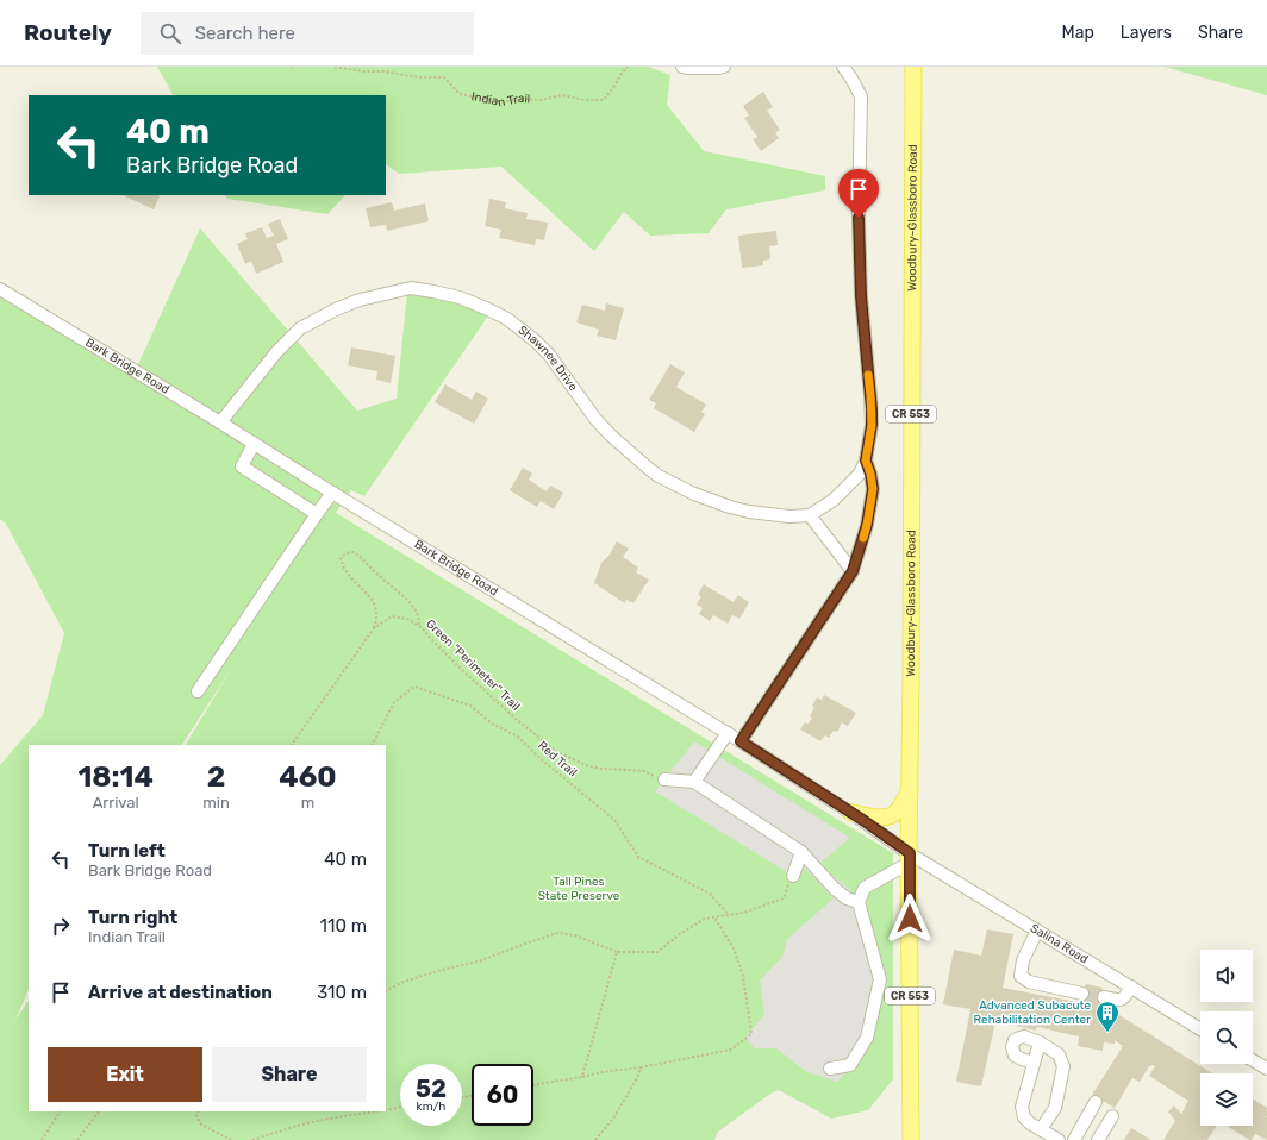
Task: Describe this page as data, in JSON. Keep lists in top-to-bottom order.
{
  "streets": {
    "main road": ["Woodbury-Glassboro Road", "CR 553"],
    "street": ["Shawnee Drive", "Bark Bridge Road", "Salina Road"],
    "path": ["Indian Trail", "Green \"Perimeter\" Trail", "Red Trail"]
  },
  "crossings": [
    ["Woodbury-Glassboro Road", "Bark Bridge Road"],
    ["Woodbury-Glassboro Road", "Salina Road"],
    ["Shawnee Drive", "Bark Bridge Road"],
    ["Bark Bridge Road", "Salina Road"]
  ],
  "parks": ["Tall Pines State Preserve"],
  "places": {
    "building": ["Advanced Subacute Rehabilitation Center"]
  },
  "page": {
    "header": "Routely",
    "search": "Search here",
    "nav": ["Map", "Layers", "Share"],
    "turn": ["40 m", "Bark Bridge Road"],
    "eta": [
      "18:14",
      "Arrival",
      "2",
      "min",
      "460",
      "m"
    ],
    "list": [
      {
        "name": "Turn left",
        "note": "Bark Bridge Road",
        "value": "40 m"
      },
      {
        "name": "Turn right",
        "note": "Indian Trail",
        "value": "110 m"
      },
      {
        "name": "Arrive at destination",
        "value": "310 m"
      }
    ],
    "buttons": ["Exit", "Share"],
    "speed": "52 km/h",
    "limit": "60"
  }
}
